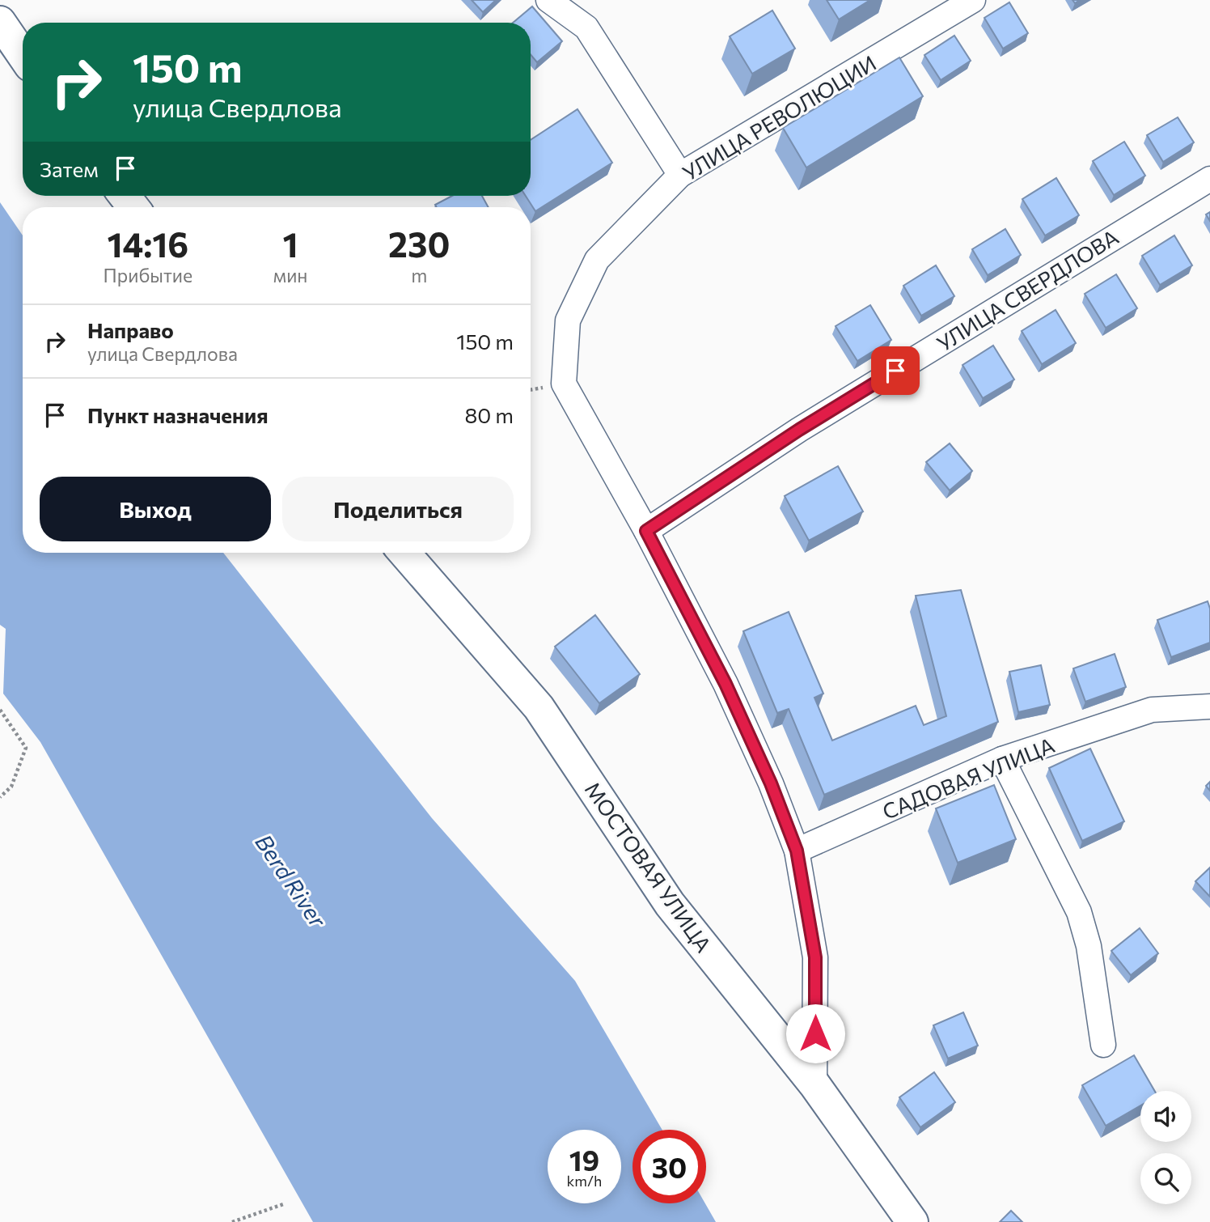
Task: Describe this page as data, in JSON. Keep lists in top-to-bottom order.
{
  "streets": {
    "street": [
      "УЛИЦА РЕВОЛЮЦИИ",
      "УЛИЦА СВЕРДЛОВА",
      "САДОВАЯ УЛИЦА",
      "МОСТОВАЯ УЛИЦА"
    ]
  },
  "crossings": [
    ["УЛИЦА РЕВОЛЮЦИИ", "УЛИЦА СВЕРДЛОВА"],
    ["УЛИЦА РЕВОЛЮЦИИ", "САДОВАЯ УЛИЦА"],
    ["УЛИЦА РЕВОЛЮЦИИ", "МОСТОВАЯ УЛИЦА"]
  ],
  "water": ["Berd River"],
  "page": {
    "turn": ["150 m", "улица Свердлова"],
    "then": "Затем",
    "eta": [
      "14:16",
      "Прибытие",
      "1",
      "мин",
      "230",
      "m"
    ],
    "list": [
      {
        "name": "Направо",
        "note": "улица Свердлова",
        "value": "150 m"
      },
      {
        "name": "Пункт назначения",
        "value": "80 m"
      }
    ],
    "buttons": ["Выход", "Поделиться"],
    "speed": "19 km/h",
    "limit": "30"
  }
}
